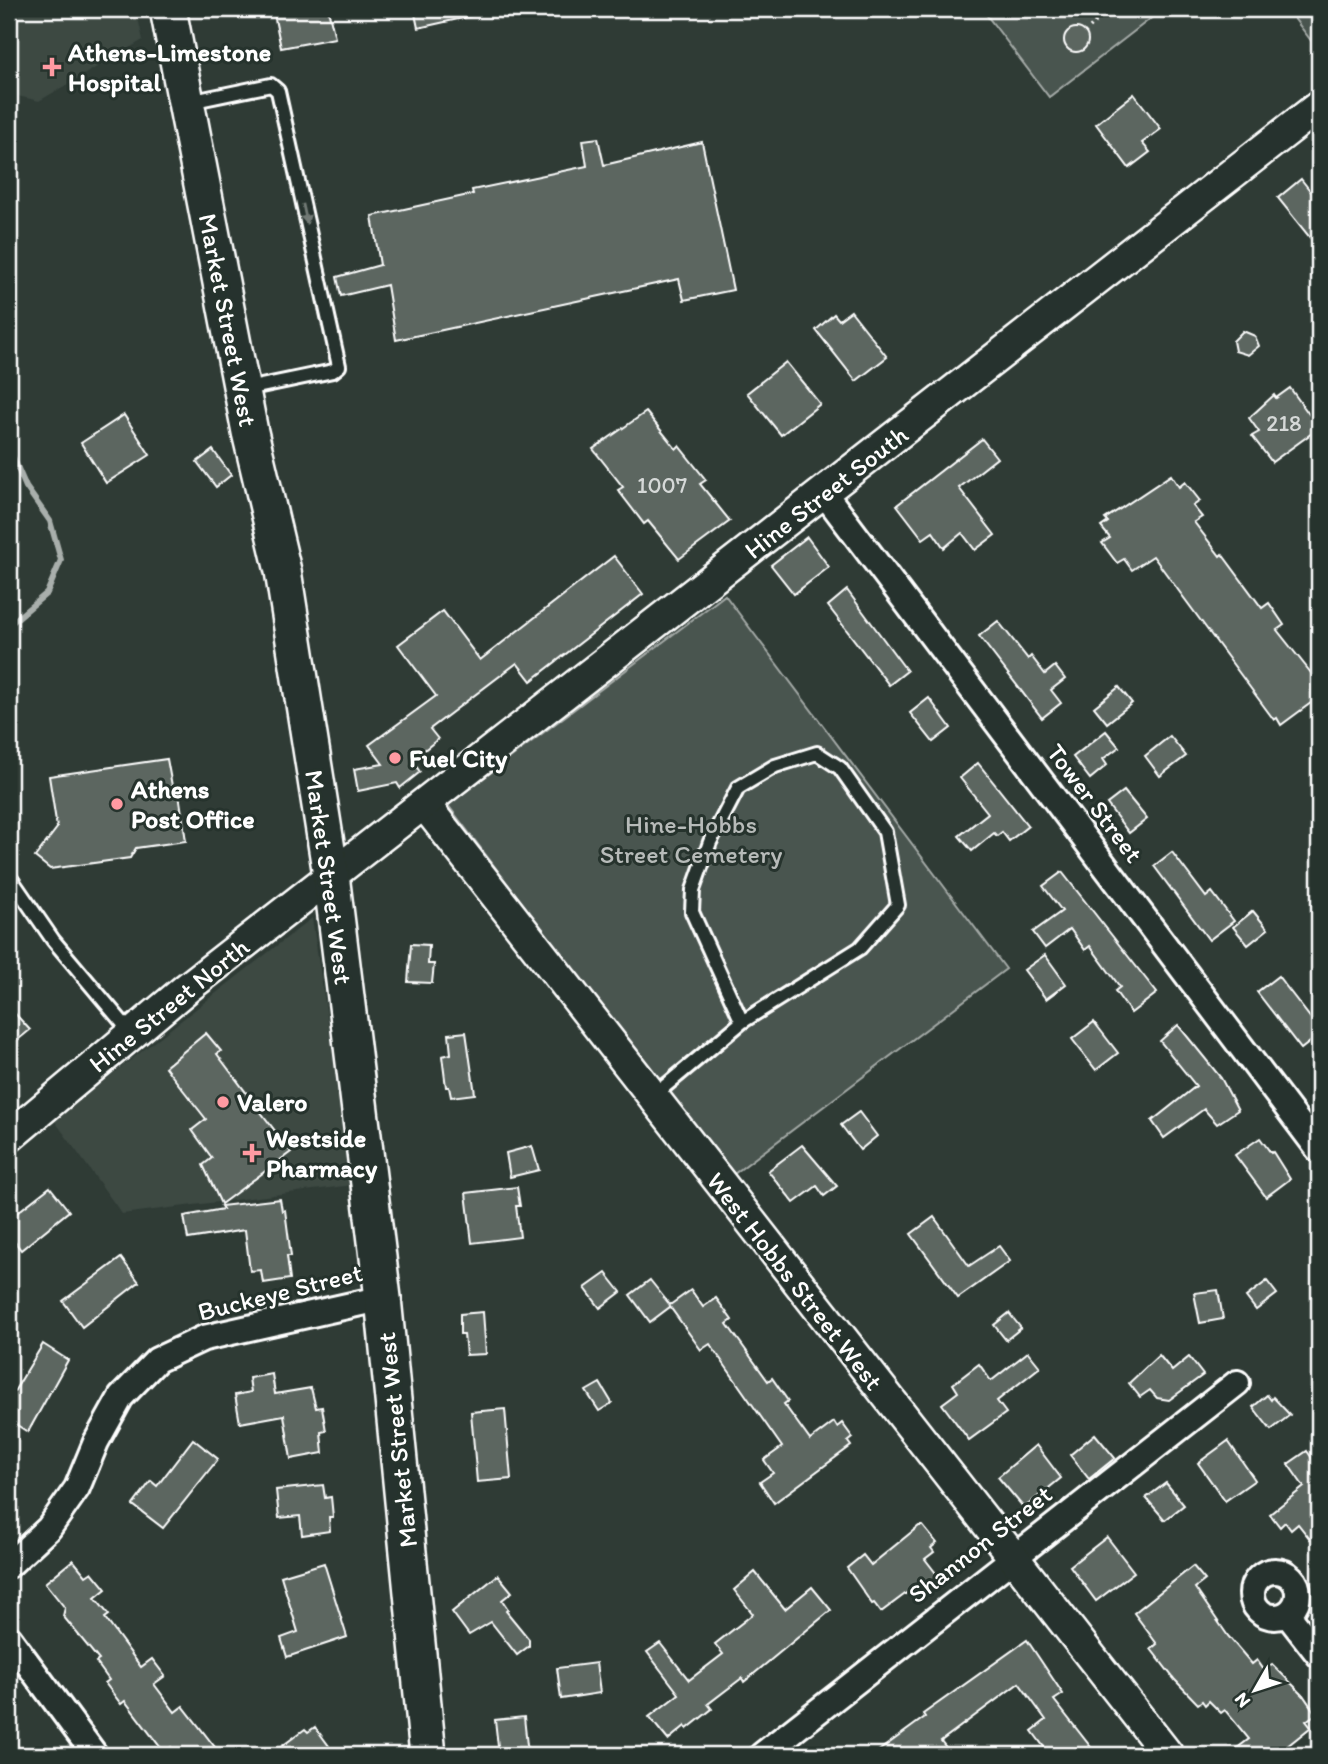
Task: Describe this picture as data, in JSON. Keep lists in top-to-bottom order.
{
  "streets": {
    "main road": ["Market Street West"],
    "street": [
      "Hine Street South",
      "Tower Street",
      "Hine Street North",
      "West Hobbs Street West",
      "Buckeye Street",
      "Shannon Street"
    ]
  },
  "crossings": [
    ["Market Street West", "Hine Street South"],
    ["Market Street West", "Hine Street North"],
    ["Market Street West", "Buckeye Street"],
    ["Hine Street South", "Tower Street"],
    ["Hine Street South", "Hine Street North"],
    ["Hine Street South", "West Hobbs Street West"],
    ["West Hobbs Street West", "Shannon Street"]
  ],
  "parks": ["Hine-Hobbs Street Cemetery"],
  "places": {
    "health": ["Athens-Limestone Hospital", "Westside Pharmacy"],
    "other": ["Fuel City", "Athens Post Office", "Valero"]
  },
  "house_numbers": ["218", "1007"],
  "north": "bottom left"
}
